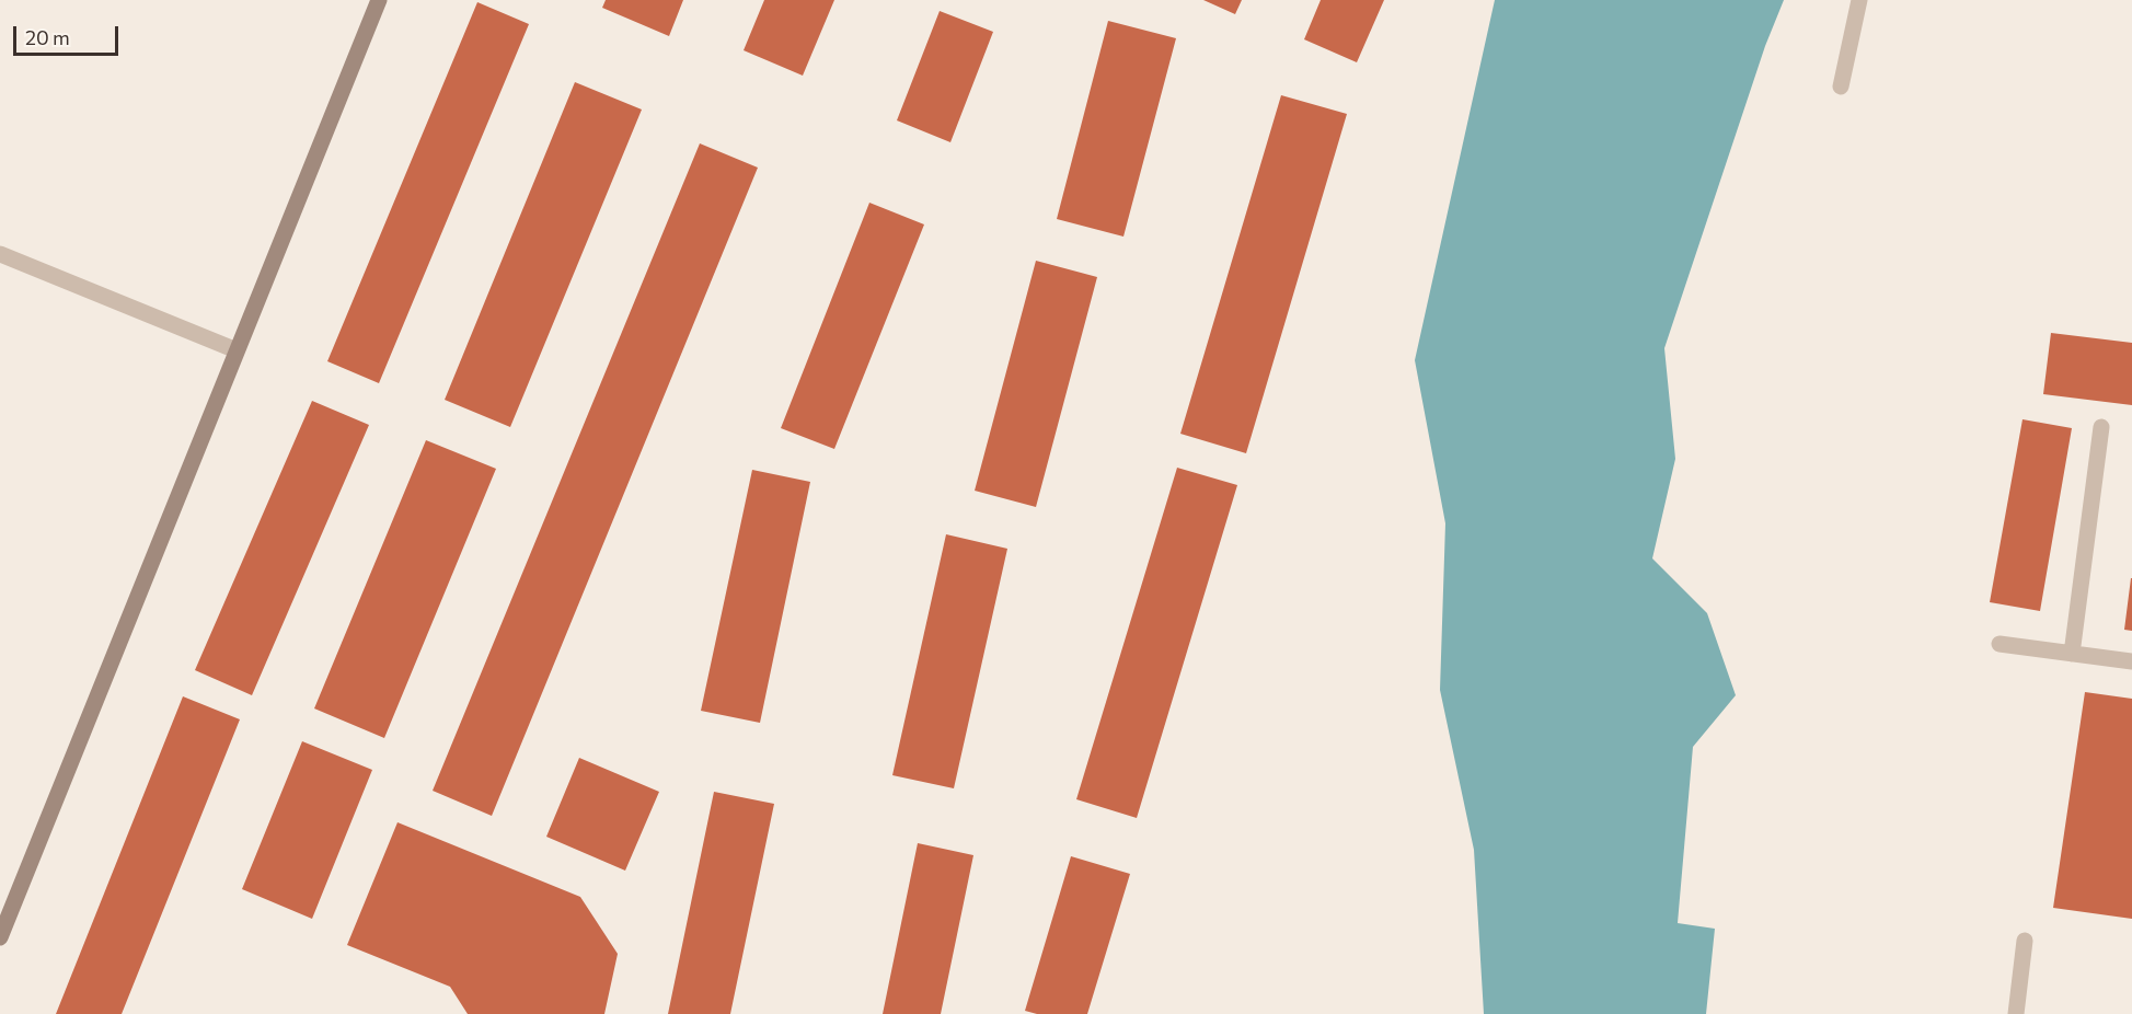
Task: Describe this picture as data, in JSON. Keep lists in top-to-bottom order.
{
  "scale_bar": "20 m"
}
